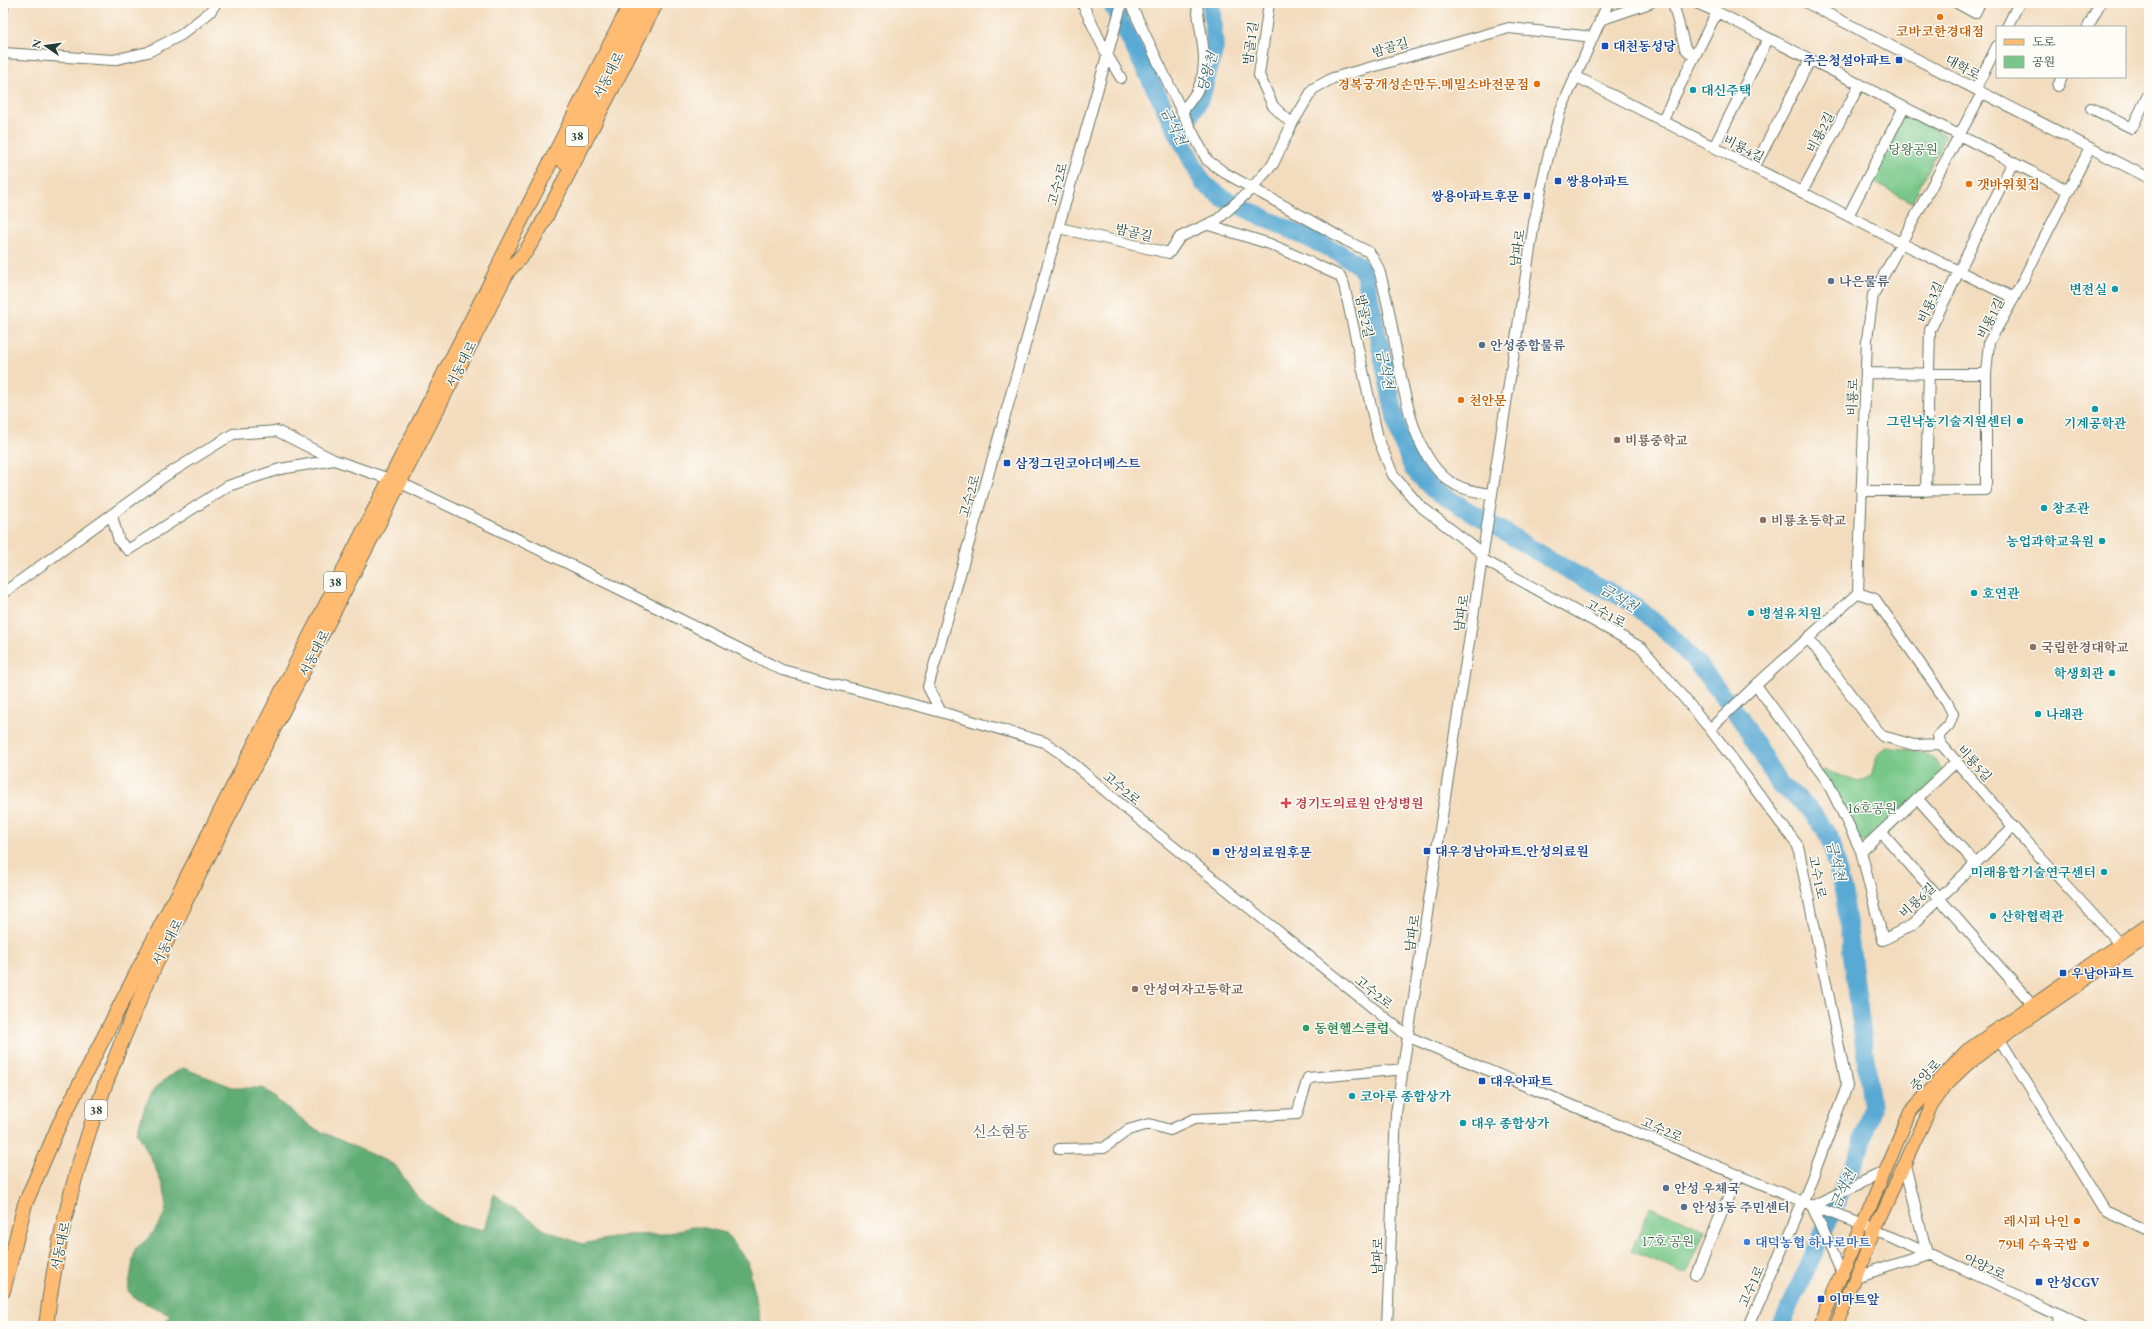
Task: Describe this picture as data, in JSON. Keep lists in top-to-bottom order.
{
  "streets": {
    "highway": ["서동대로", "38"],
    "main road": ["중앙로"],
    "street": [
      "밤골1길",
      "밤골길",
      "대학로",
      "비룡2길",
      "비룡4길",
      "고수2로",
      "남파로",
      "비룡3길",
      "밤골2길",
      "비룡1길",
      "비룡로",
      "고수1로",
      "비룡5길",
      "비룡6길",
      "아양2로"
    ]
  },
  "crossings": [
    ["밤골1길", "밤골길"],
    ["밤골길", "고수2로"],
    ["밤골길", "남파로"],
    ["밤골길", "밤골2길"],
    ["대학로", "비룡1길"],
    ["대학로", "비룡로"],
    ["비룡2길", "비룡4길"],
    ["비룡4길", "남파로"],
    ["비룡4길", "비룡3길"],
    ["비룡4길", "비룡1길"],
    ["비룡4길", "비룡로"],
    ["고수2로", "남파로"],
    ["고수2로", "고수1로"],
    ["고수2로", "중앙로"],
    ["고수2로", "아양2로"],
    ["남파로", "밤골2길"],
    ["남파로", "고수1로"],
    ["비룡3길", "비룡1길"],
    ["밤골2길", "고수1로"],
    ["비룡1길", "비룡로"],
    ["비룡로", "비룡5길"],
    ["비룡5길", "비룡6길"],
    ["비룡5길", "중앙로"],
    ["중앙로", "아양2로"]
  ],
  "districts": ["신소현동"],
  "water": ["당왕천", "금석천"],
  "parks": ["당왕공원", "16호공원", "17호 공원"],
  "places": {
    "other": [
      "코바코한경대점",
      "경복궁개성손만두.메밀소바전문점",
      "대신주택",
      "갯바위횟집",
      "나은물류",
      "변전실",
      "안성종합물류",
      "천안문",
      "기계공학관",
      "그린낙농기술지원센터",
      "비룡중학교",
      "창조관",
      "비룡초등학교",
      "농업과학교육원",
      "호연관",
      "병설유치원",
      "국립한경대학교",
      "학생회관",
      "나래관",
      "미래융합기술연구센터",
      "산학협력관",
      "안성여자고등학교",
      "동현헬스클럽",
      "코아루 종합상가",
      "대우 종합상가",
      "안성 우체국",
      "안성3동 주민센터",
      "레시피 나인",
      "대덕농협 하나로마트",
      "79네 수육국밥"
    ],
    "transit": [
      "대천동성당",
      "주은청설아파트",
      "쌍용아파트",
      "쌍용아파트후문",
      "삼정그린코아더베스트",
      "대우경남아파트.안성의료원",
      "안성의료원후문",
      "우남아파트",
      "대우아파트",
      "안성CGV",
      "이마트앞"
    ],
    "health": ["경기도의료원 안성병원"]
  },
  "legend": ["도로", "공원"],
  "north": "left"
}
